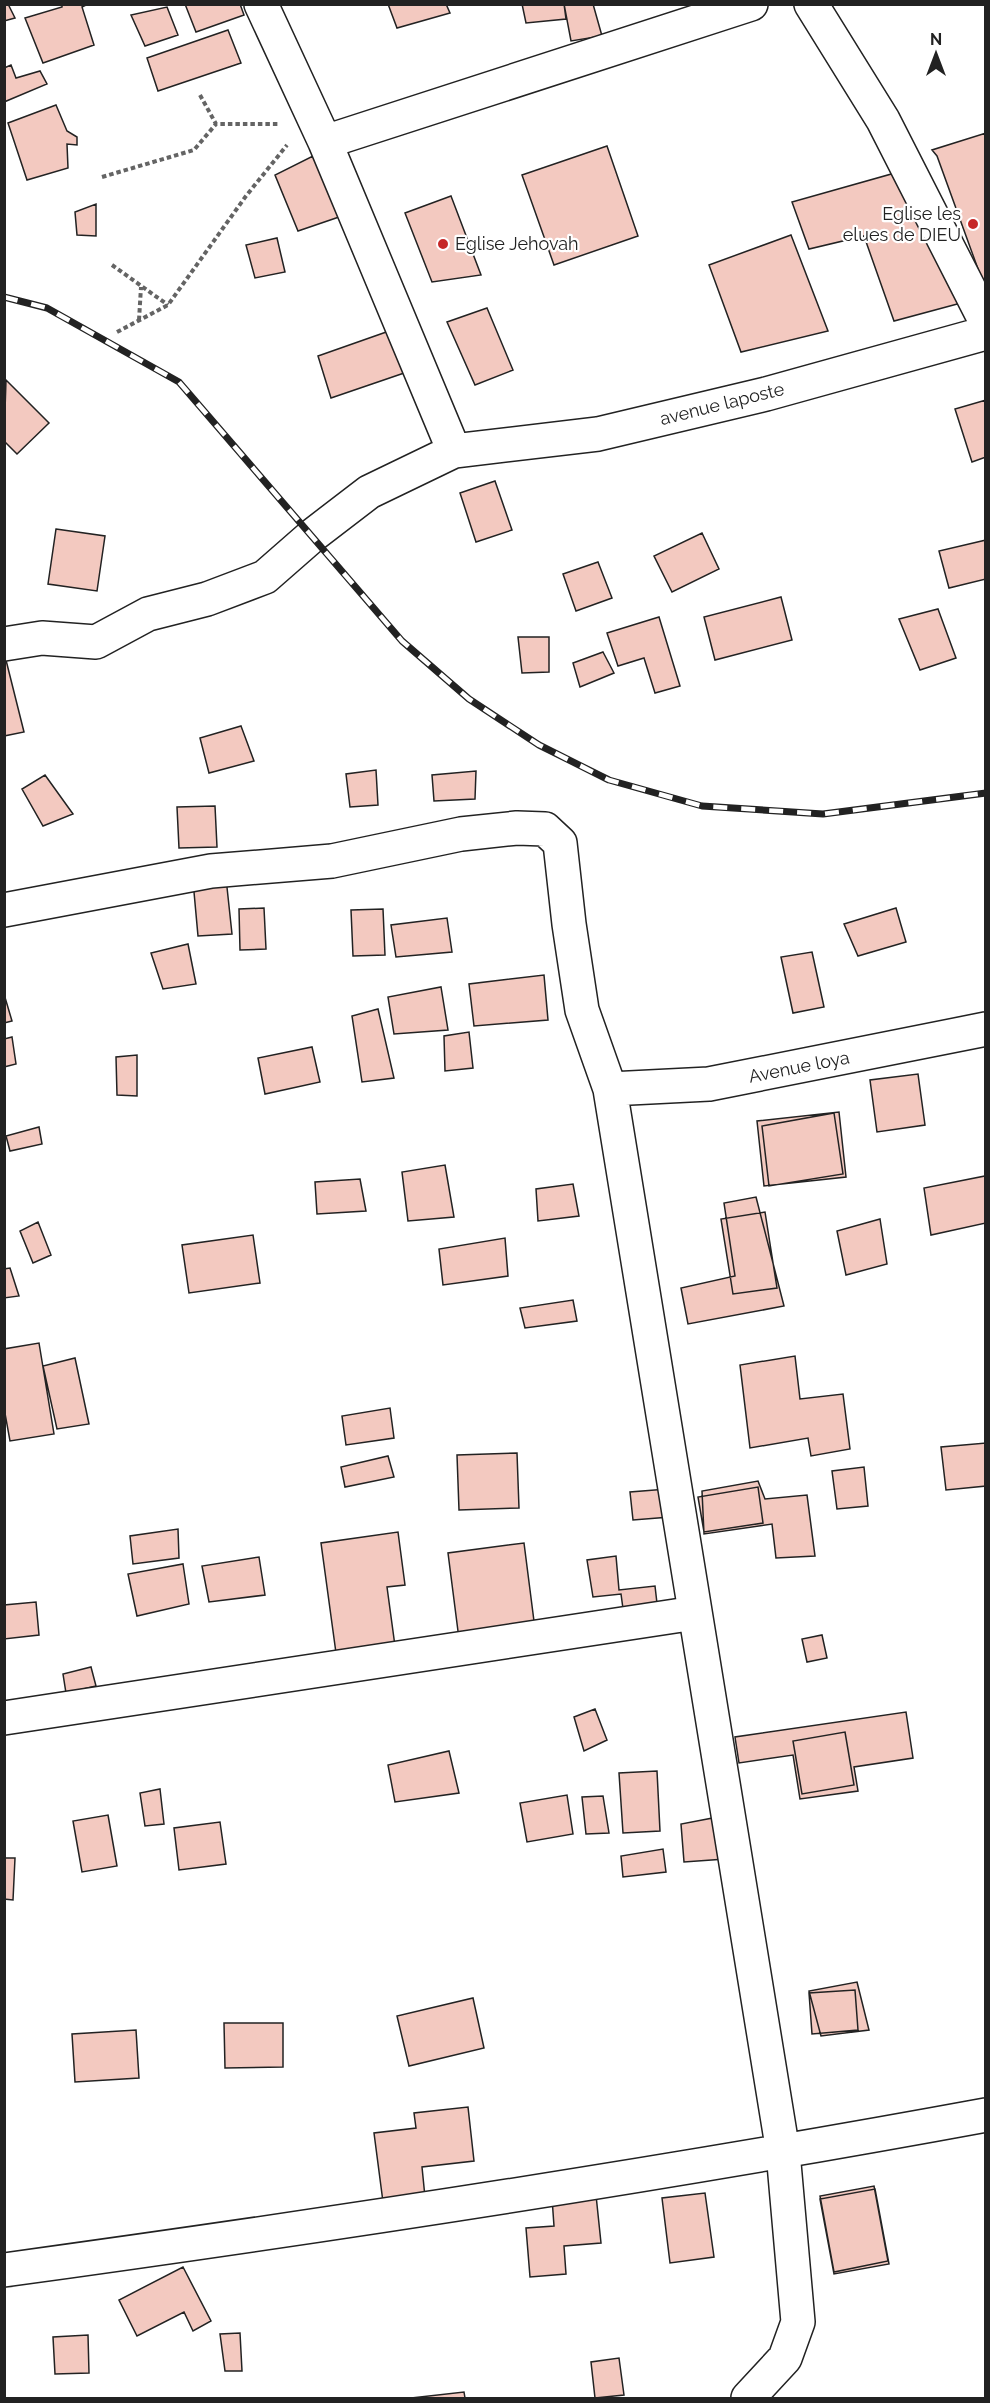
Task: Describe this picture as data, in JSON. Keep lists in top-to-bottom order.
{
  "streets": {
    "street": ["avenue laposte", "Avenue loya"]
  },
  "places": ["Eglise les elues de DIEU", "Eglise Jehovah"],
  "north": "top"
}
